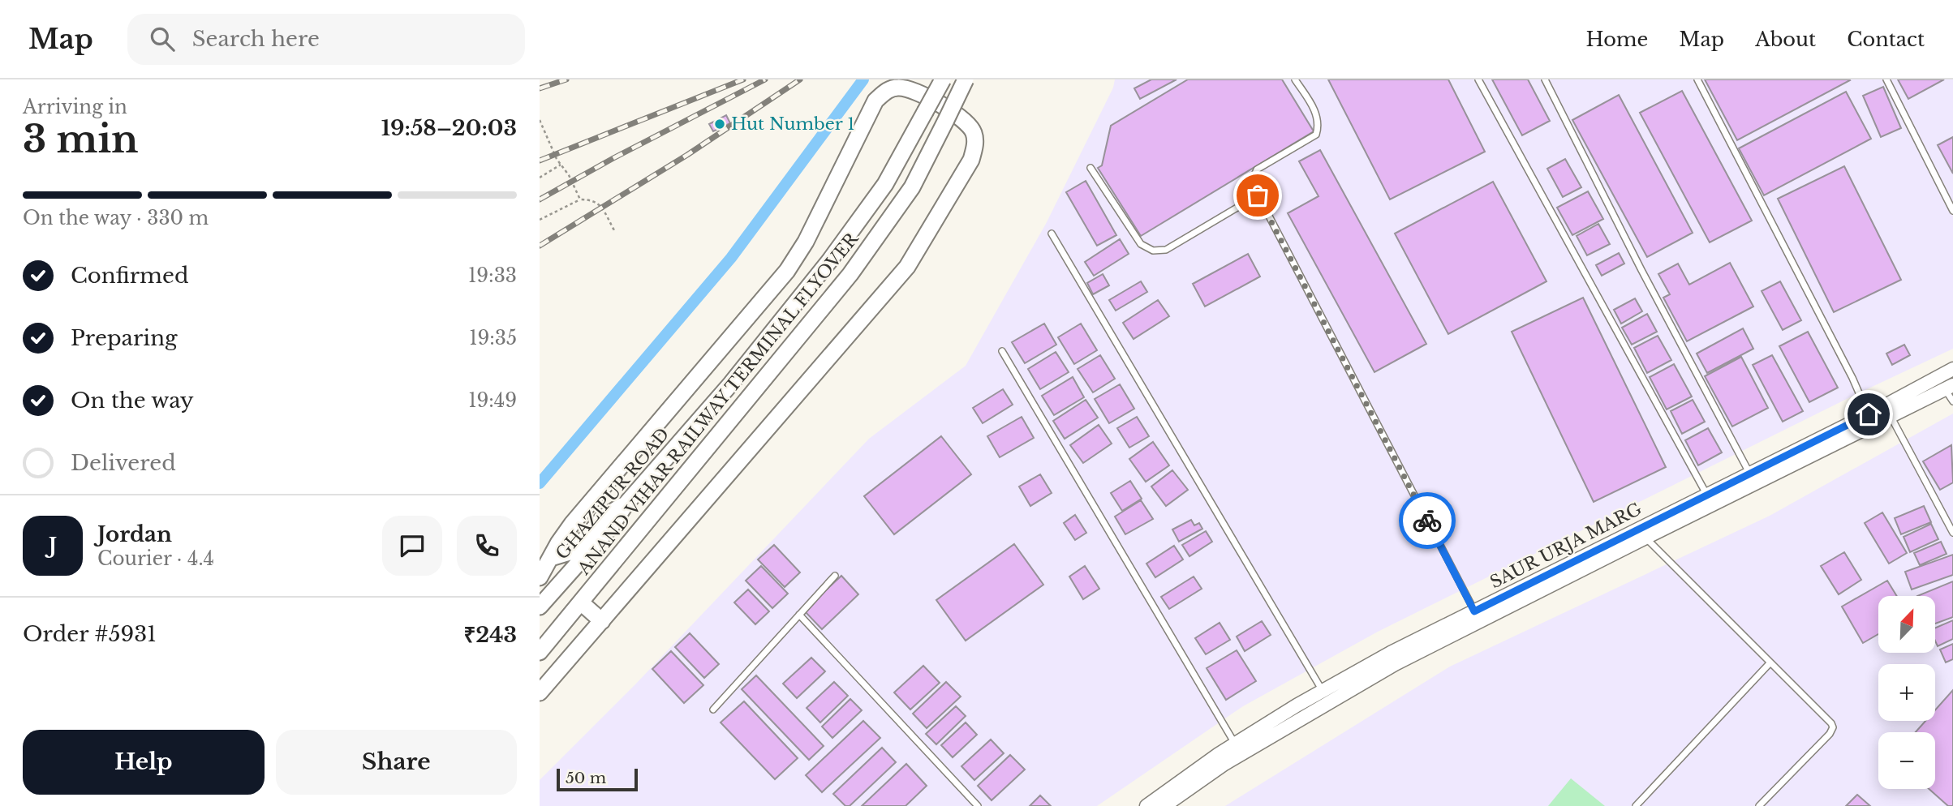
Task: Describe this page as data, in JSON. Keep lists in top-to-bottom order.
{
  "streets": {
    "main road": ["ANAND VIHAR RAILWAY TERMINAL FLYOVER", "GHAZIPUR ROAD"],
    "street": ["SAUR URJA MARG"]
  },
  "crossings": [
    ["ANAND VIHAR RAILWAY TERMINAL FLYOVER", "GHAZIPUR ROAD"]
  ],
  "places": ["Hut Number 1"],
  "scale_bar": "50 m",
  "north": "top right",
  "page": {
    "header": "Map",
    "search": "Search here",
    "nav": [
      "Home",
      "Map",
      "About",
      "Contact"
    ],
    "heading": ["3 min", "Arriving in", "19:58–20:03"],
    "panel": [
      "Jordan",
      "Courier · 4.4",
      "Order #5931",
      "₹243"
    ],
    "bar": "On the way · 330 m",
    "list": [
      ["Confirmed", "19:33"],
      ["Preparing", "19:35"],
      ["On the way", "19:49"],
      "Delivered"
    ],
    "round": "J",
    "map_buttons": ["+", "−"],
    "buttons": ["Help", "Share"],
    "scale": "50 m"
  }
}
